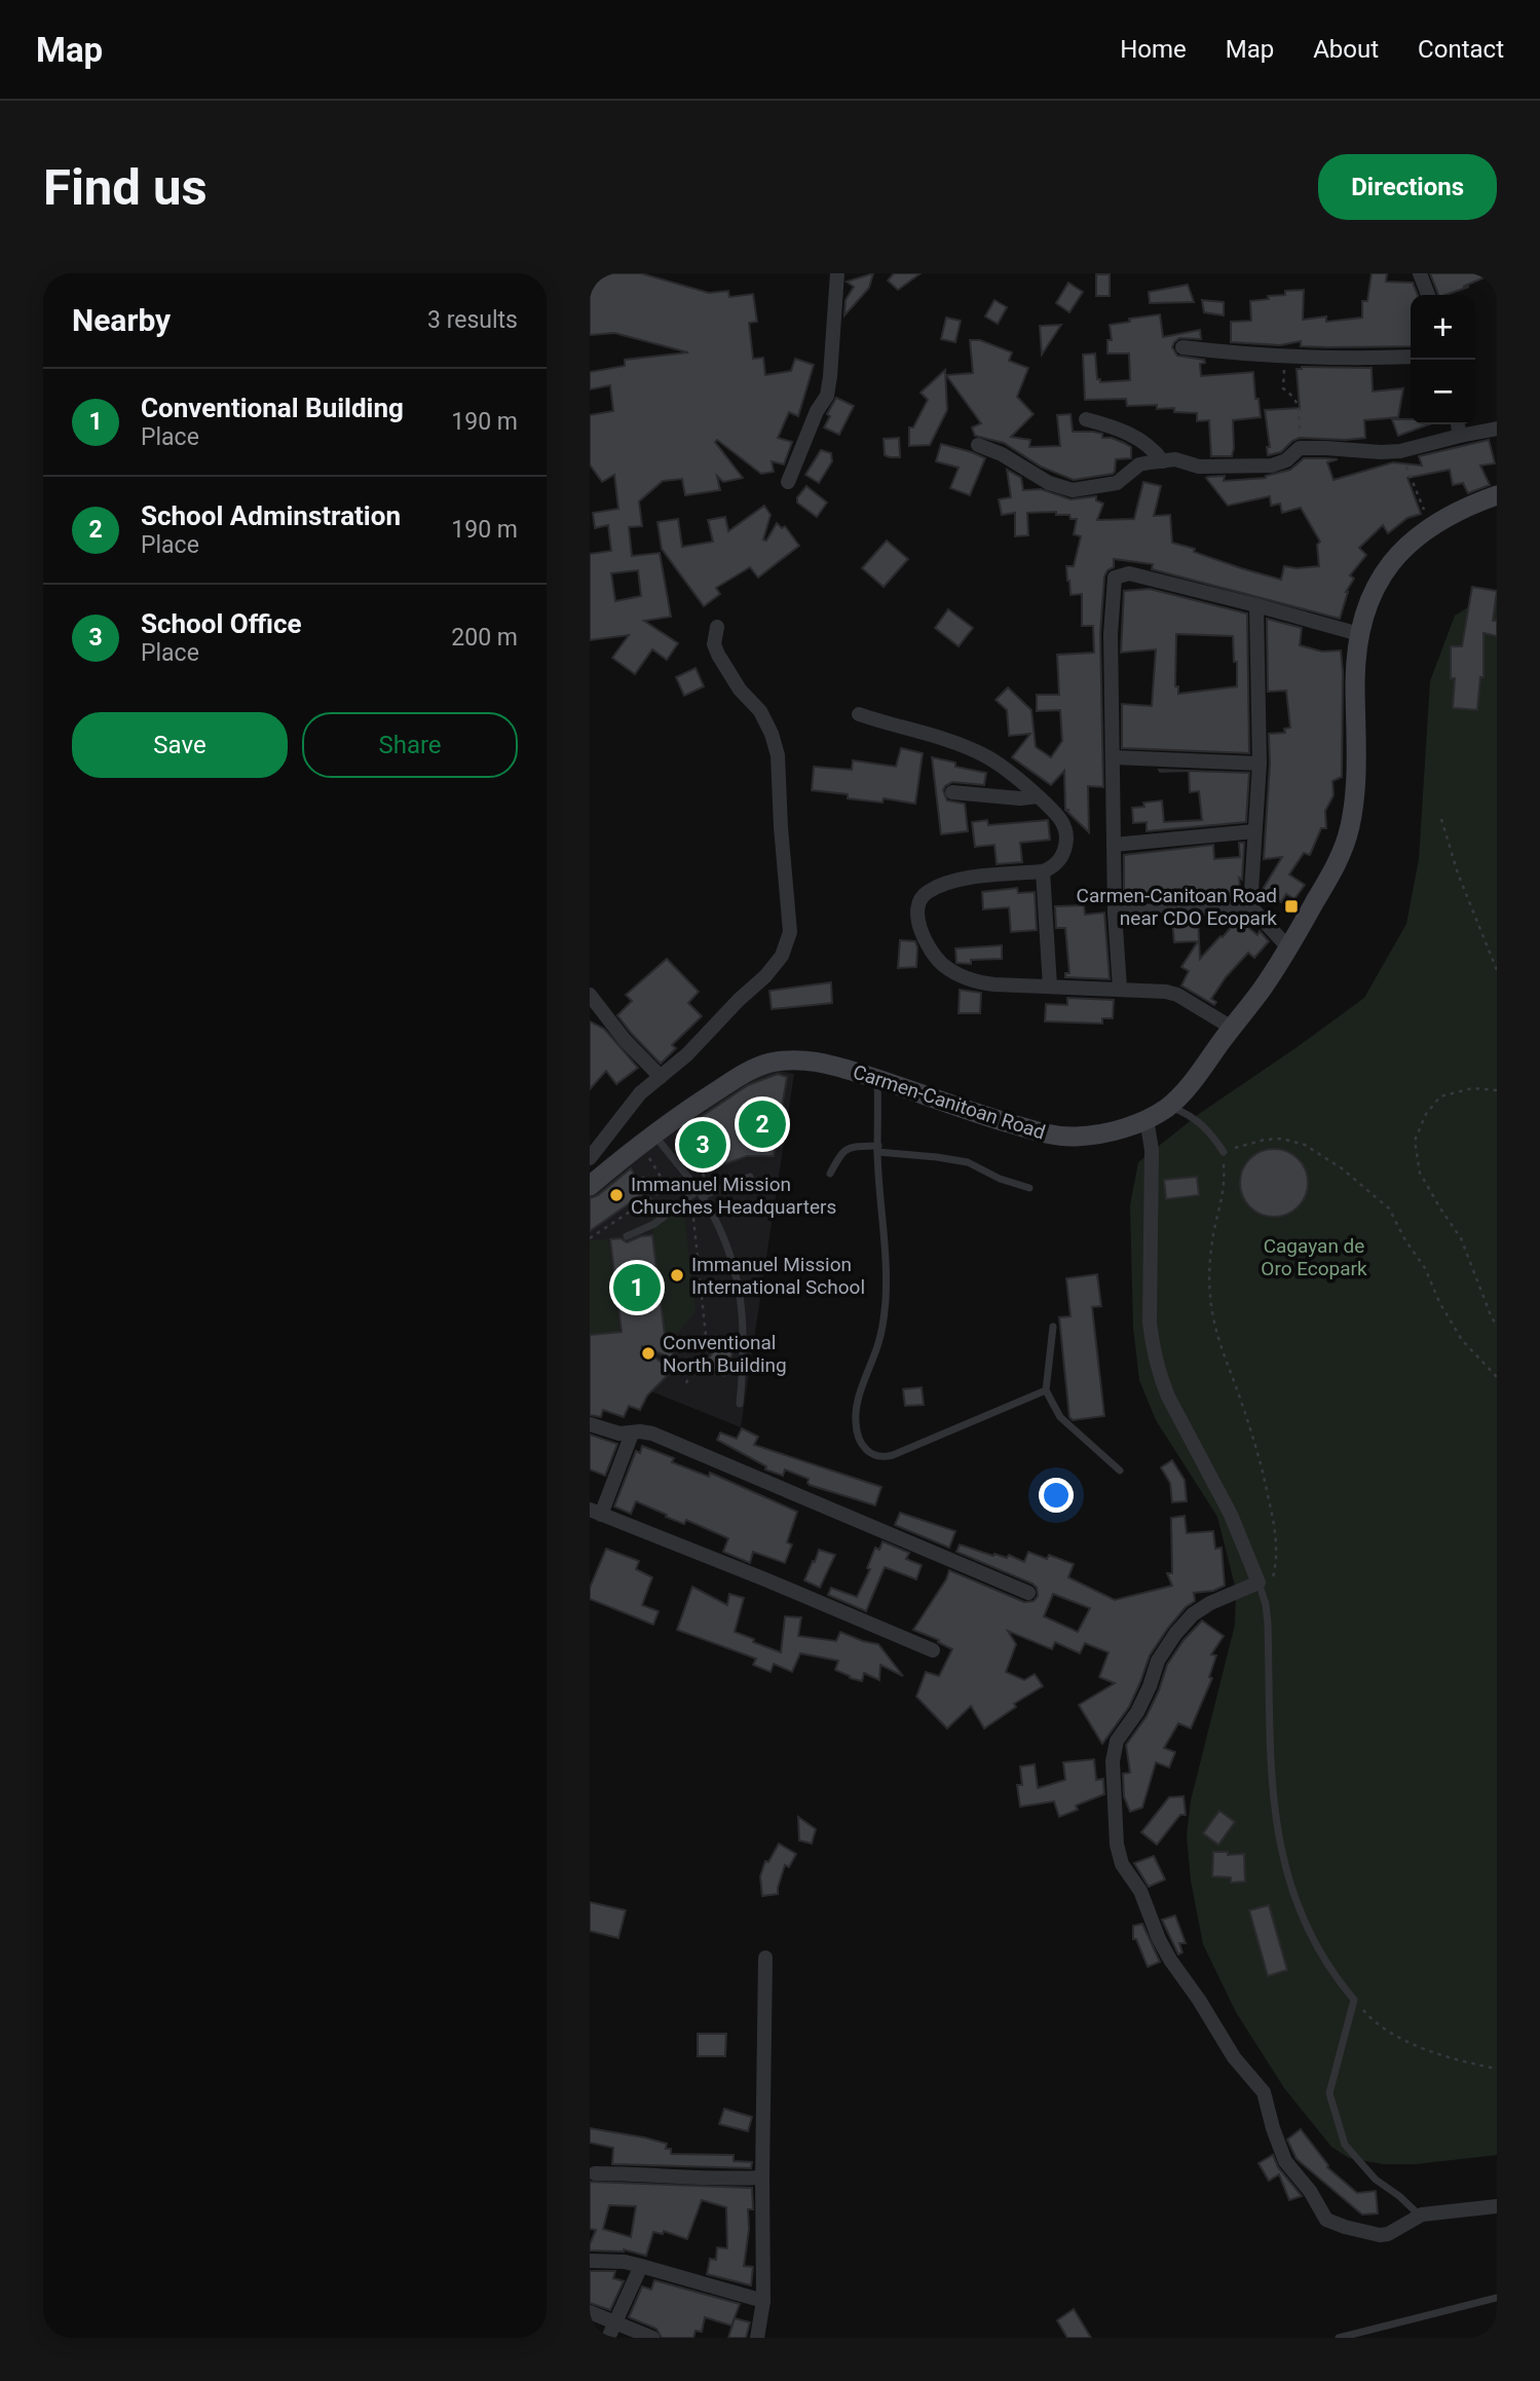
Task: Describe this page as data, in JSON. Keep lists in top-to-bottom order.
{
  "streets": {
    "main road": ["Carmen-Canitoan Road"]
  },
  "parks": ["Cagayan de Oro Ecopark"],
  "places": {
    "transit": ["Carmen-Canitoan Road near CDO Ecopark"],
    "other": ["Immanuel Mission Churches Headquarters", "Immanuel Mission International School", "Conventional North Building"]
  },
  "page": {
    "header": "Map",
    "nav": [
      "Home",
      "Map",
      "About",
      "Contact"
    ],
    "buttons": [
      "Directions",
      ["Save", "Share"]
    ],
    "title": "Find us",
    "heading": ["Nearby", "3 results"],
    "map_buttons": ["+", "−"],
    "list": [
      {
        "mark": "1",
        "name": "Conventional Building",
        "note": "Place",
        "value": "190 m"
      },
      {
        "mark": "2",
        "name": "School Adminstration",
        "note": "Place",
        "value": "190 m"
      },
      {
        "mark": "3",
        "name": "School Office",
        "note": "Place",
        "value": "200 m"
      }
    ],
    "pins": ["2", "3", "1"]
  }
}
